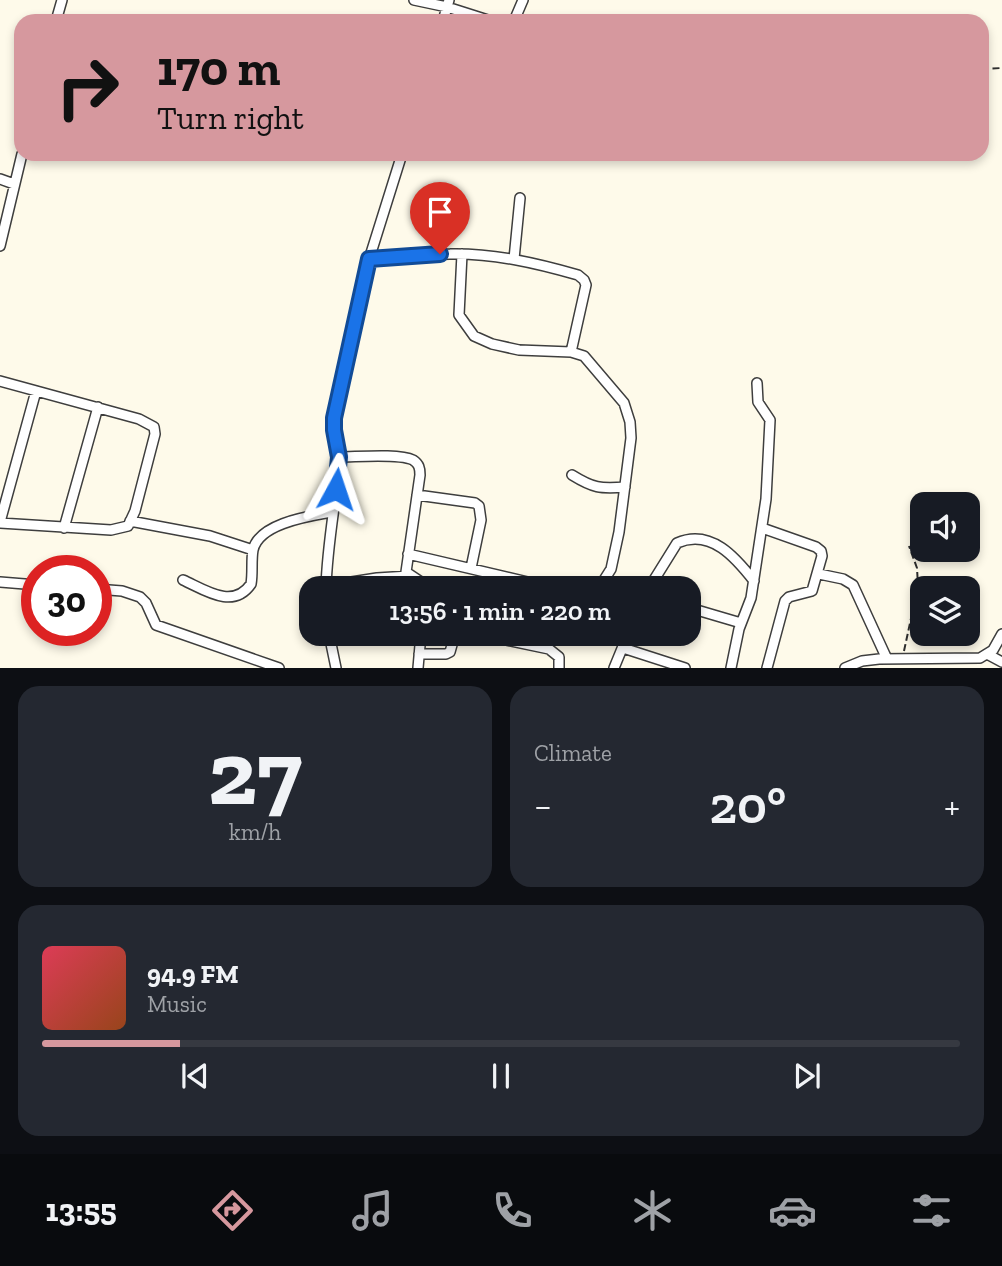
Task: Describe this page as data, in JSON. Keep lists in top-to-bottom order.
{
  "page": {
    "turn": ["170 m", "Turn right"],
    "limit": "30",
    "trip": "13:56 · 1 min · 220 m",
    "tile": [
      ["27", "km/h"],
      "Climate"
    ],
    "heat": ["−", "20°", "+"],
    "song": ["94.9 FM", "Music"],
    "tabs": "13:55"
  }
}
